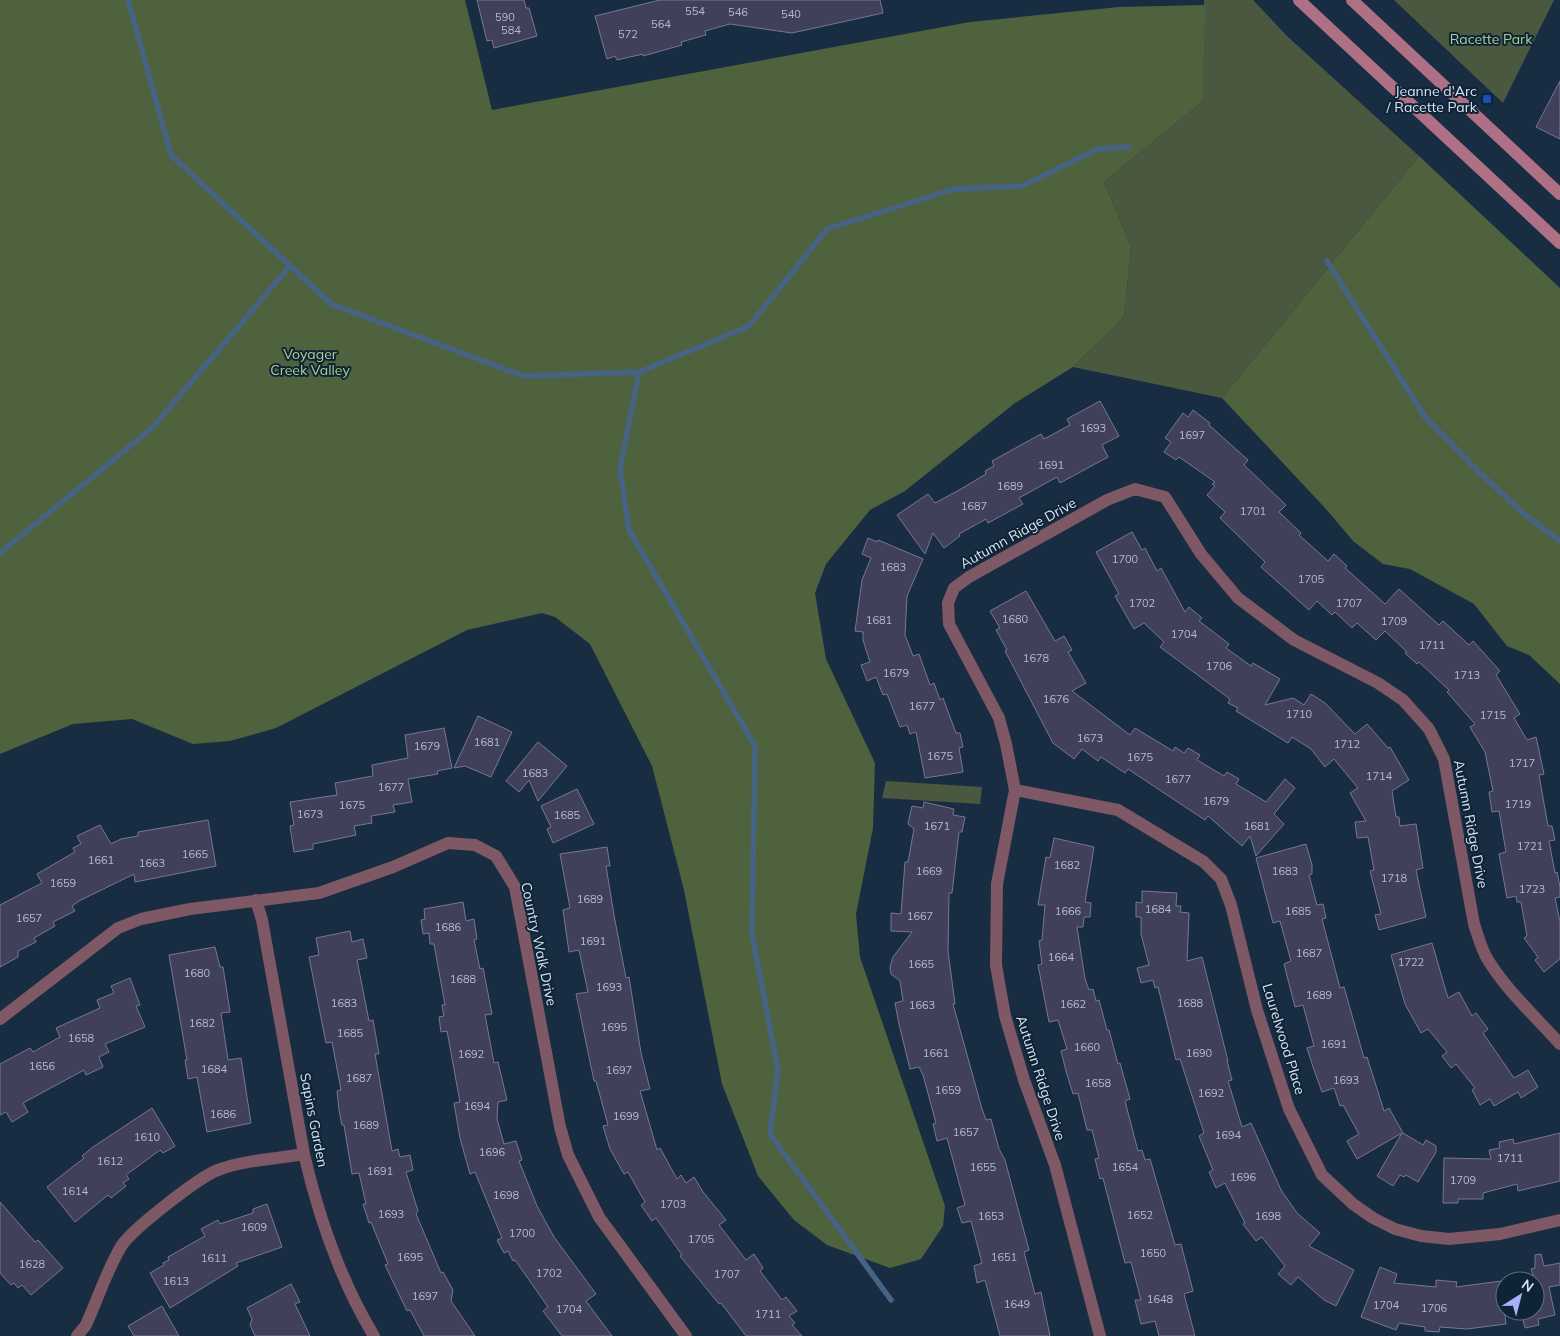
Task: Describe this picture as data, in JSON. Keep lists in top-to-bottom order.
{
  "streets": {
    "street": [
      "Autumn Ridge Drive",
      "Country Walk Drive",
      "Laurelwood Place",
      "Sapins Garden"
    ]
  },
  "crossings": [
    ["Autumn Ridge Drive", "Laurelwood Place"],
    ["Country Walk Drive", "Sapins Garden"]
  ],
  "parks": ["Racette Park", "Voyager Creek Valley"],
  "places": {
    "transit": ["Jeanne d'Arc / Racette Park"]
  },
  "house_numbers": [
    "554",
    "546",
    "540",
    "590",
    "564",
    "584",
    "572",
    "1693",
    "1697",
    "1691",
    "1689",
    "1687",
    "1701",
    "1700",
    "1683",
    "1705",
    "1702",
    "1707",
    "1680",
    "1681",
    "1709",
    "1704",
    "1711",
    "1678",
    "1706",
    "1679",
    "1713",
    "1676",
    "1677",
    "1710",
    "1715",
    "1673",
    "1681",
    "1712",
    "1679",
    "1675",
    "1675",
    "1717",
    "1683",
    "1714",
    "1677",
    "1677",
    "1679",
    "1719",
    "1675",
    "1673",
    "1685",
    "1671",
    "1681",
    "1721",
    "1665",
    "1661",
    "1663",
    "1682",
    "1669",
    "1683",
    "1718",
    "1659",
    "1723",
    "1689",
    "1684",
    "1666",
    "1685",
    "1667",
    "1657",
    "1686",
    "1691",
    "1687",
    "1664",
    "1722",
    "1665",
    "1680",
    "1688",
    "1693",
    "1689",
    "1683",
    "1688",
    "1662",
    "1663",
    "1682",
    "1695",
    "1685",
    "1658",
    "1691",
    "1660",
    "1661",
    "1690",
    "1692",
    "1656",
    "1684",
    "1697",
    "1687",
    "1693",
    "1658",
    "1659",
    "1692",
    "1694",
    "1686",
    "1699",
    "1689",
    "1657",
    "1694",
    "1610",
    "1696",
    "1711",
    "1612",
    "1655",
    "1654",
    "1691",
    "1696",
    "1709",
    "1614",
    "1698",
    "1703",
    "1693",
    "1652",
    "1653",
    "1698",
    "1609",
    "1700",
    "1705",
    "1650",
    "1695",
    "1651",
    "1611",
    "1628",
    "1702",
    "1707",
    "1613",
    "1697",
    "1648",
    "1649",
    "1704",
    "1706",
    "1704",
    "1711"
  ],
  "north": "top right"
}
